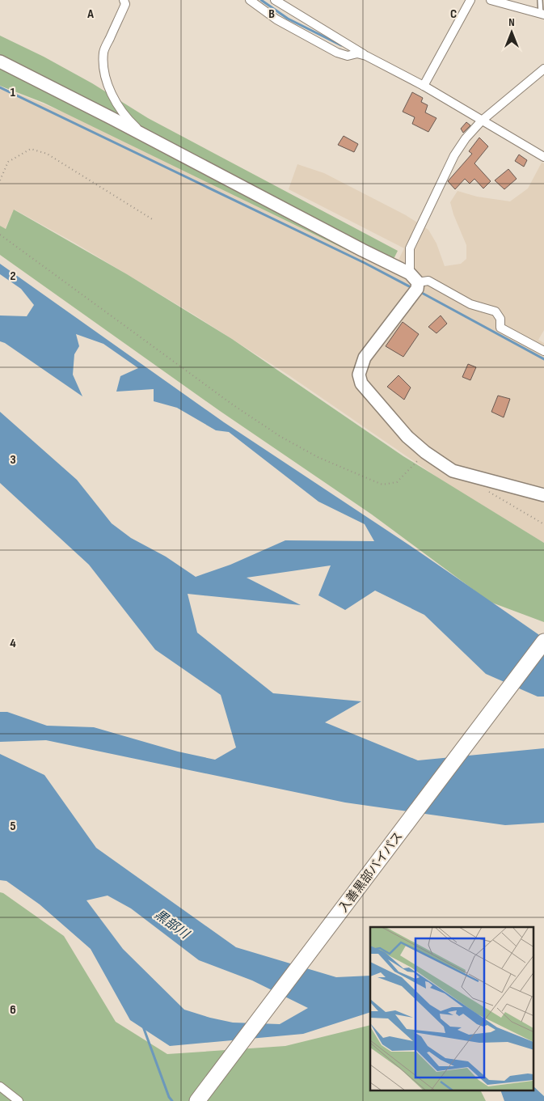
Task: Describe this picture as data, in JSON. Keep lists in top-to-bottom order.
{
  "streets": {
    "highway": ["入善黒部バイパス"]
  },
  "water": ["黒部川"],
  "north": "top",
  "grid": {
    "columns": ["A", "B", "C"],
    "rows": [
      "1",
      "2",
      "3",
      "4",
      "5",
      "6"
    ]
  }
}
